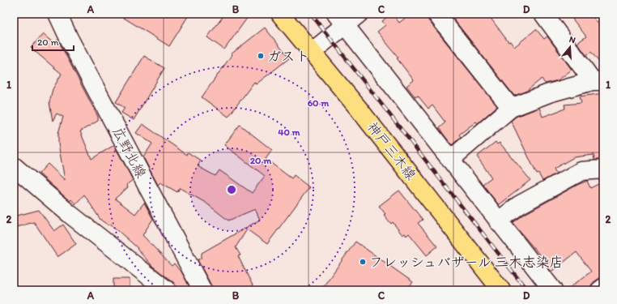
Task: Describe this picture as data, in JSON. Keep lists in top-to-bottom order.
{
  "streets": {
    "main road": ["神戸三木線"],
    "street": ["広野北線"]
  },
  "places": ["ガスト", "フレッシュバザール 三木志染店"],
  "scale_bar": "20 m",
  "north": "top",
  "grid": {
    "columns": [
      "A",
      "B",
      "C",
      "D"
    ],
    "rows": ["1", "2"]
  },
  "rings": ["60 m", "40 m", "20 m"]
}
